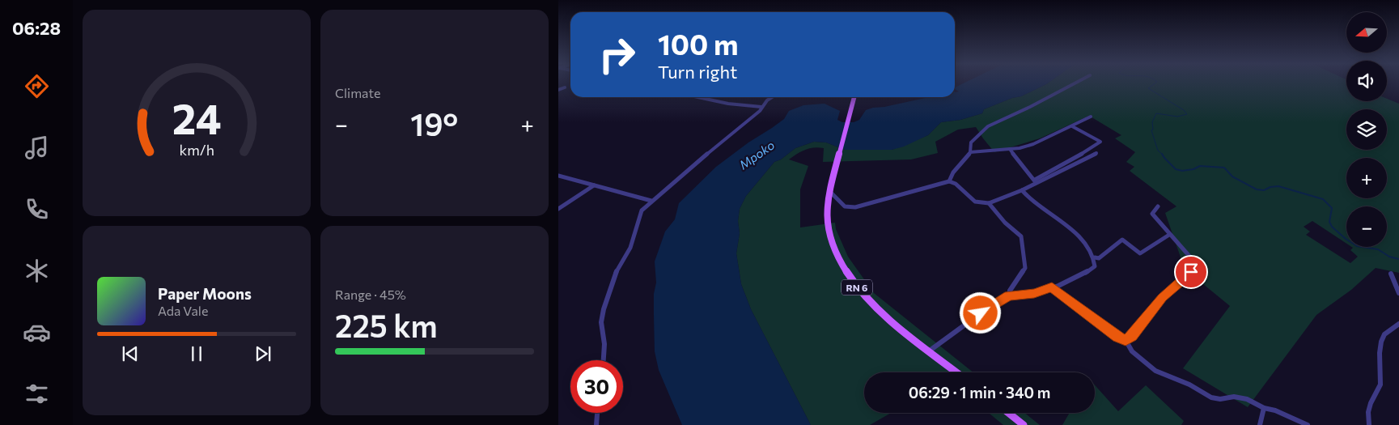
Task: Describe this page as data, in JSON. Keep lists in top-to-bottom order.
{
  "streets": {
    "main road": ["RN 6"]
  },
  "water": ["Mpoko"],
  "north": "left",
  "page": {
    "tabs": "06:28",
    "tile": [
      "Climate",
      ["Range · 45%", "225 km"]
    ],
    "map_buttons": ["+", "−"],
    "turn": ["100 m", "Turn right"],
    "heat": ["−", "19°", "+"],
    "song": ["Paper Moons", "Ada Vale"],
    "limit": "30",
    "trip": "06:29 · 1 min · 340 m",
    "gauge": ["24", "km/h"]
  }
}
